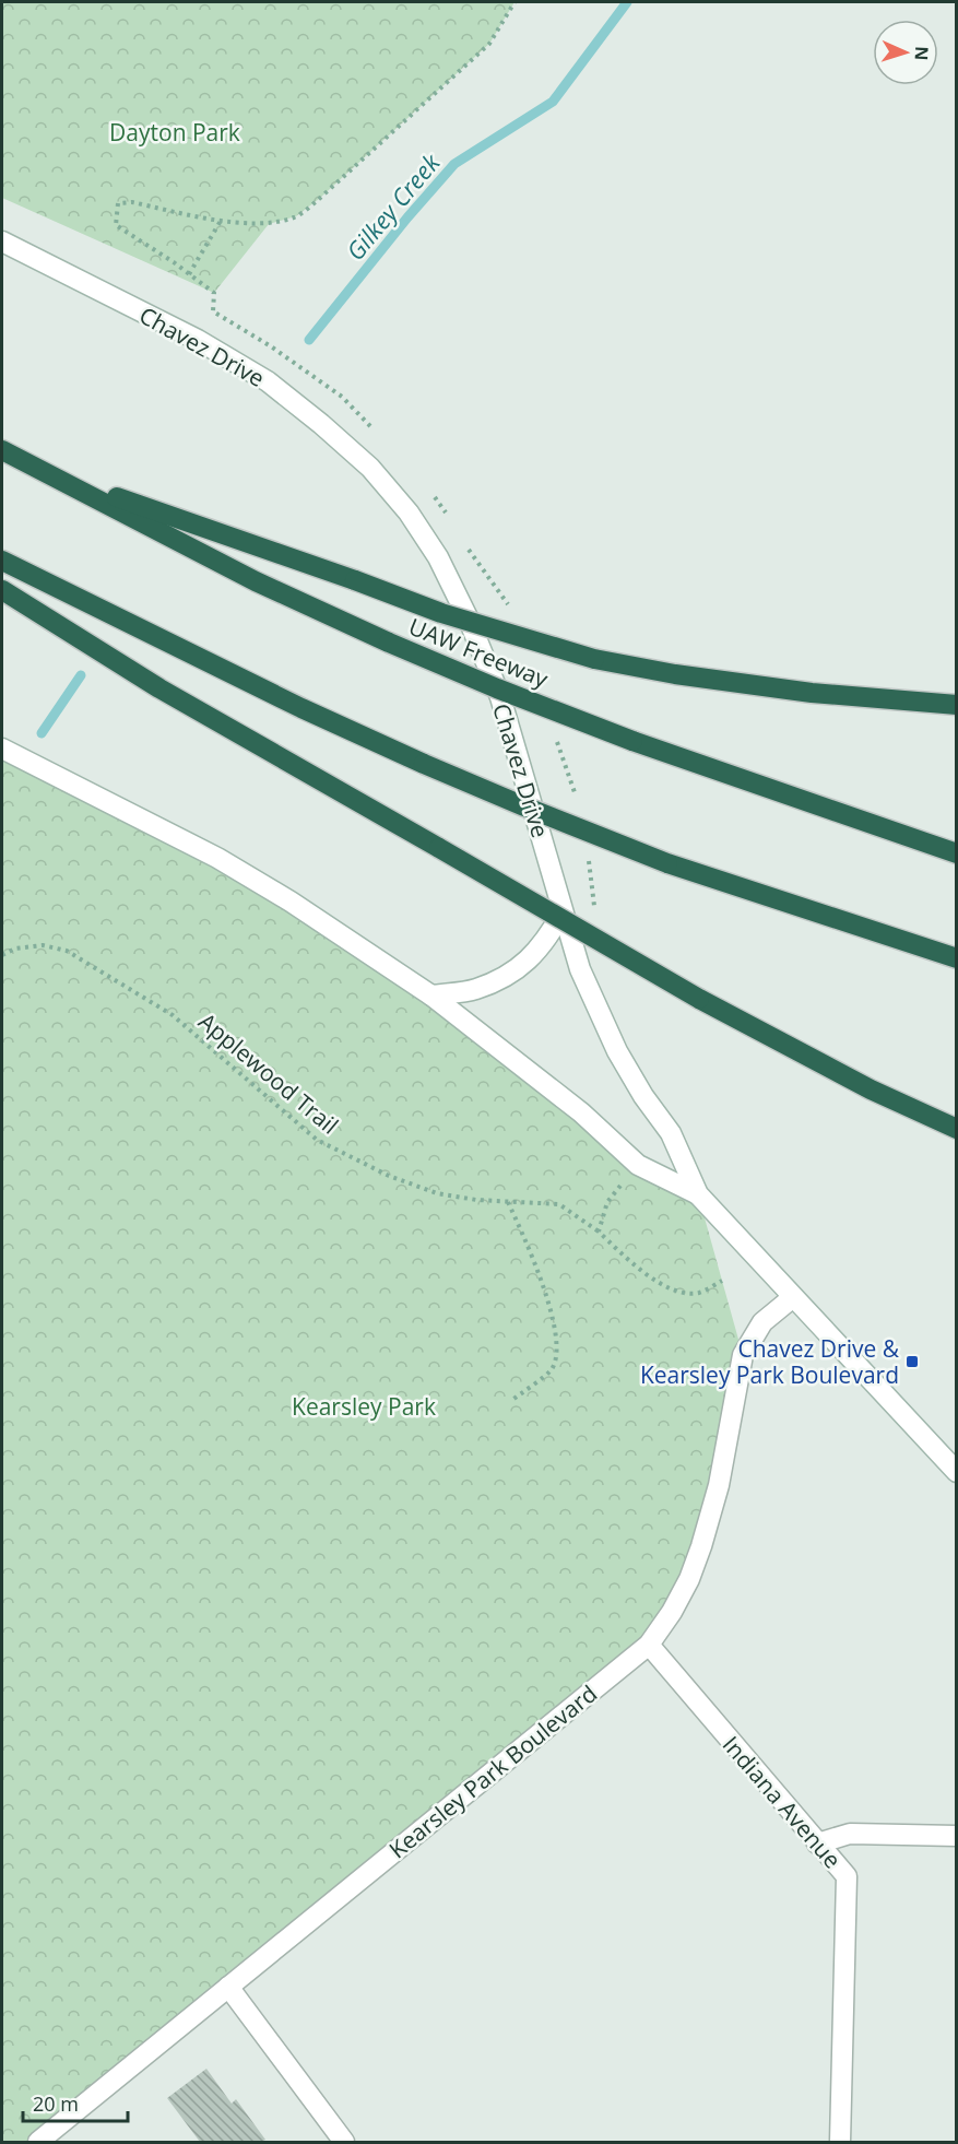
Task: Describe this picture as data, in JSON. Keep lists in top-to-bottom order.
{
  "streets": {
    "highway": ["UAW Freeway"],
    "main road": ["Chavez Drive", "Kearsley Park Boulevard", "Indiana Avenue"],
    "path": ["Applewood Trail"]
  },
  "crossings": [
    ["Chavez Drive", "Kearsley Park Boulevard"],
    ["Kearsley Park Boulevard", "Indiana Avenue"]
  ],
  "water": ["Gilkey Creek"],
  "parks": ["Dayton Park", "Kearsley Park"],
  "places": {
    "transit": ["Chavez Drive & Kearsley Park Boulevard"]
  },
  "scale_bar": "20 m",
  "north": "right"
}
